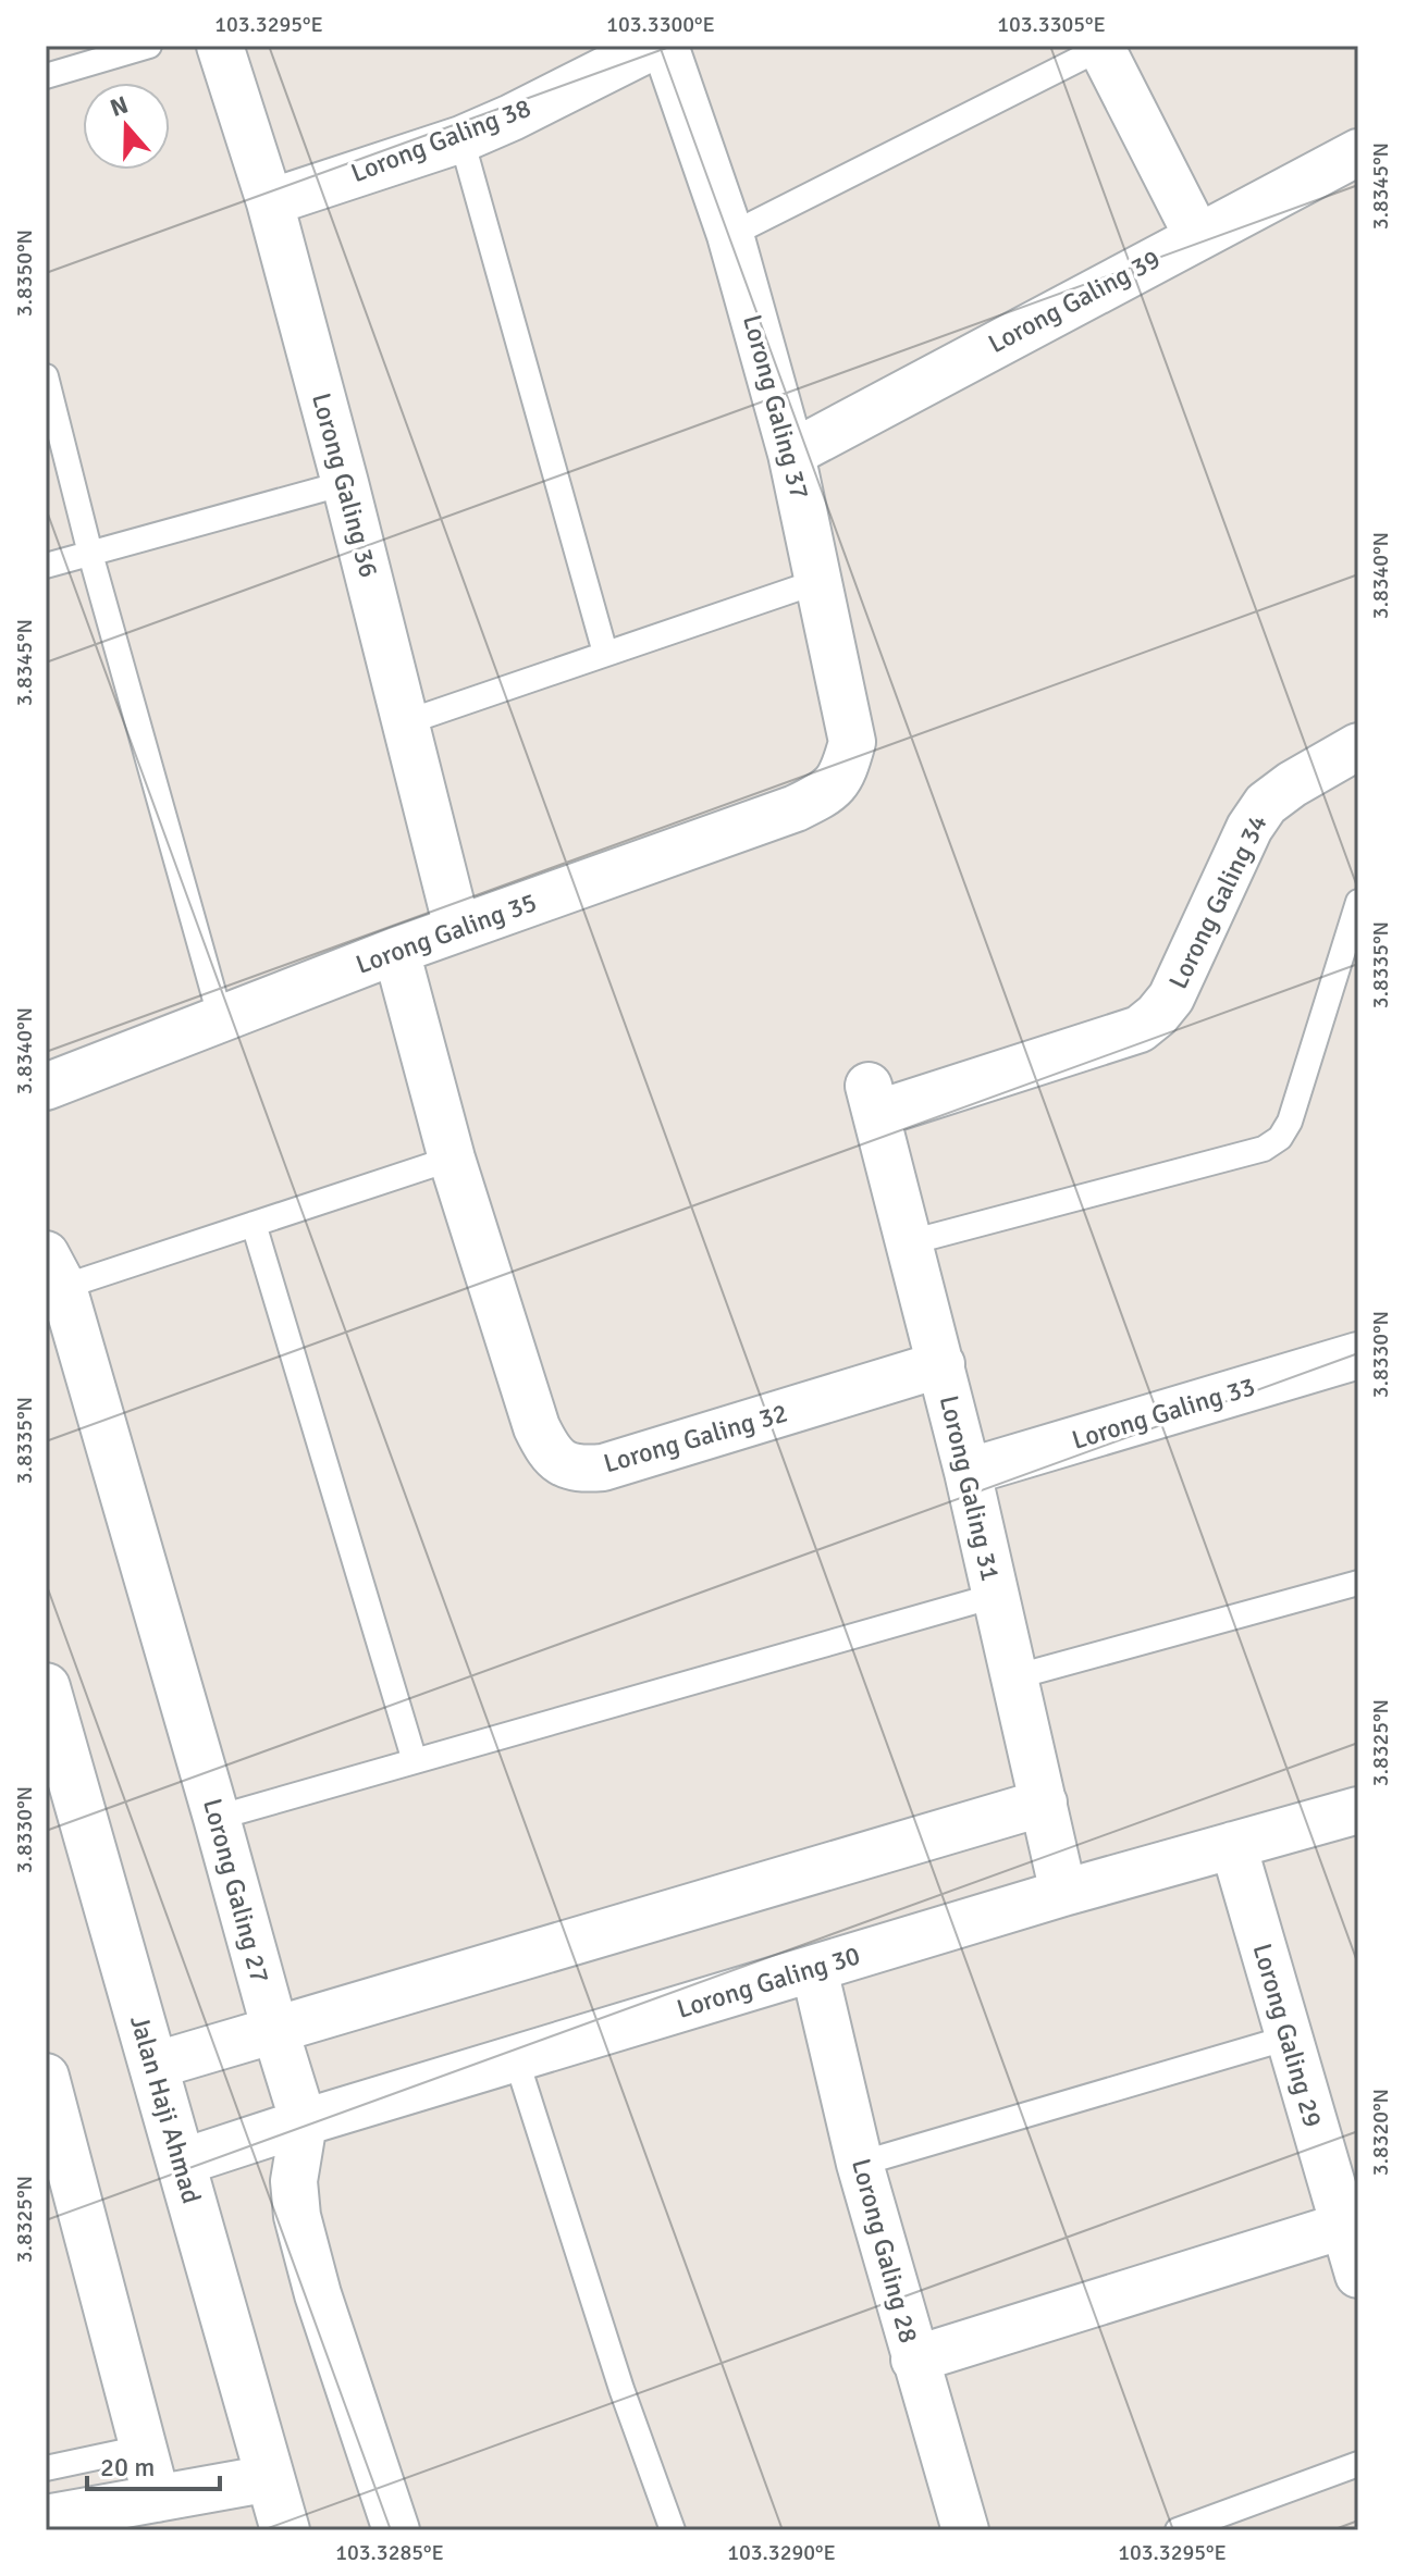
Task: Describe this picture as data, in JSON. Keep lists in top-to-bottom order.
{
  "streets": {
    "street": [
      "Lorong Galing 38",
      "Lorong Galing 39",
      "Lorong Galing 37",
      "Lorong Galing 36",
      "Lorong Galing 34",
      "Lorong Galing 35",
      "Lorong Galing 33",
      "Lorong Galing 32",
      "Lorong Galing 31",
      "Lorong Galing 27",
      "Lorong Galing 30",
      "Lorong Galing 29",
      "Jalan Haji Ahmad",
      "Lorong Galing 28"
    ]
  },
  "crossings": [
    ["Lorong Galing 38", "Lorong Galing 36"],
    ["Lorong Galing 39", "Lorong Galing 37"],
    ["Lorong Galing 37", "Lorong Galing 35"],
    ["Lorong Galing 36", "Lorong Galing 35"],
    ["Lorong Galing 34", "Lorong Galing 31"],
    ["Lorong Galing 35", "Lorong Galing 32"],
    ["Lorong Galing 33", "Lorong Galing 31"],
    ["Lorong Galing 32", "Lorong Galing 31"],
    ["Lorong Galing 31", "Lorong Galing 30"],
    ["Lorong Galing 27", "Lorong Galing 30"],
    ["Lorong Galing 30", "Lorong Galing 29"],
    ["Lorong Galing 30", "Jalan Haji Ahmad"],
    ["Lorong Galing 30", "Lorong Galing 28"]
  ],
  "scale_bar": "20 m",
  "north": "top",
  "coordinates": [
    "103.3295°E",
    "103.3300°E",
    "103.3305°E",
    "3.8345°N",
    "3.8350°N",
    "3.8340°N",
    "3.8335°N",
    "3.8330°N",
    "3.8325°N",
    "3.8320°N",
    "103.3285°E",
    "103.3290°E"
  ]
}
